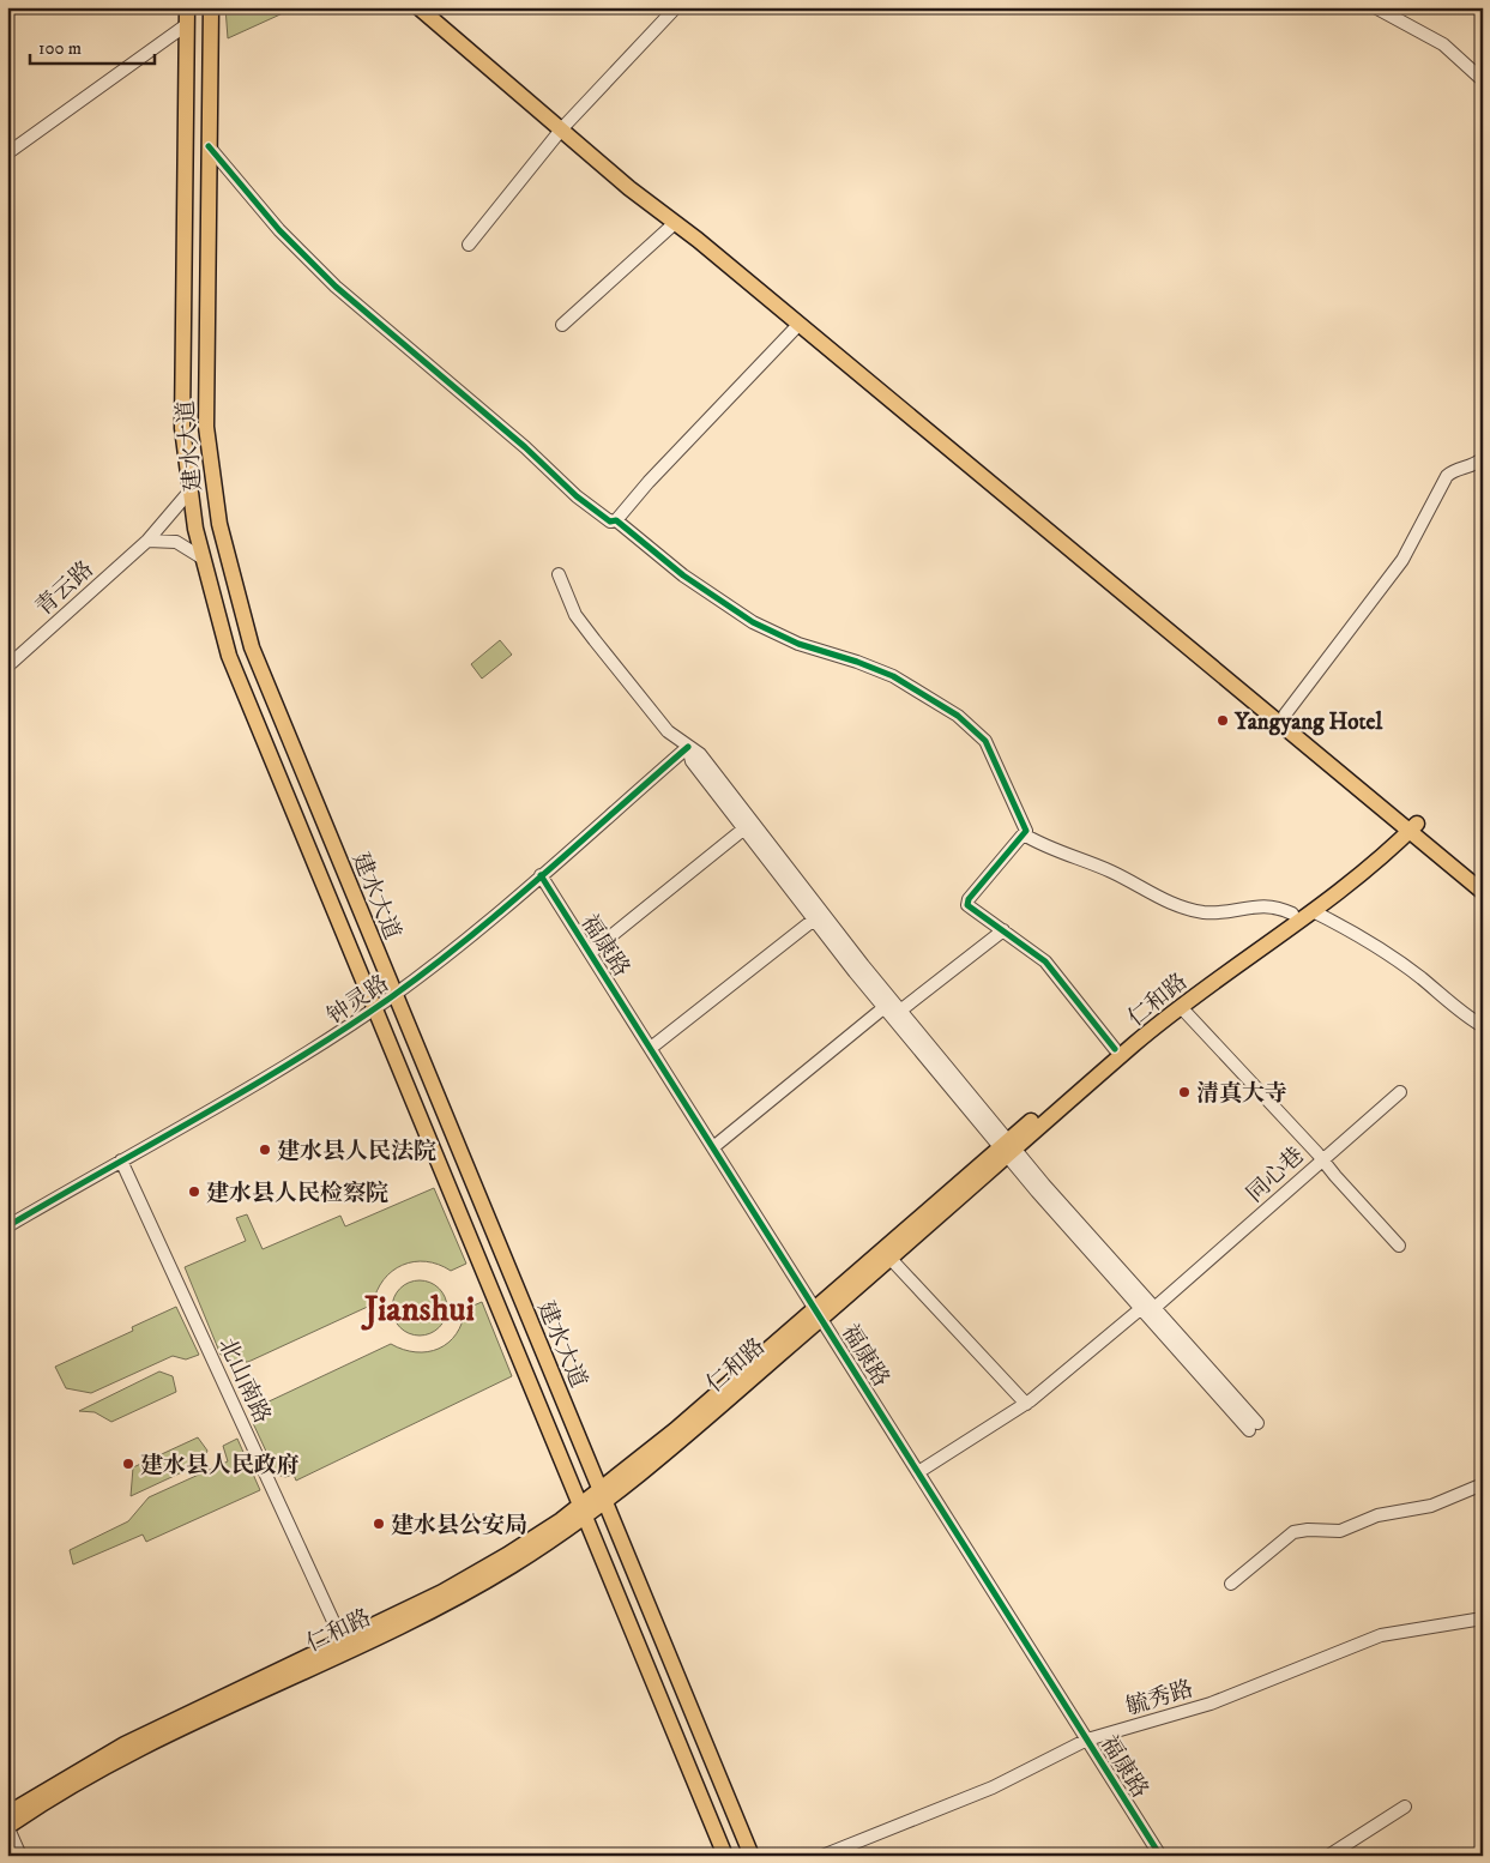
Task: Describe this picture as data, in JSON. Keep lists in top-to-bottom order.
{
  "streets": {
    "main road": ["建水大道", "仁和路"],
    "street": [
      "青云路",
      "福康路",
      "钟灵路",
      "同心巷",
      "北山南路",
      "毓秀路"
    ]
  },
  "crossings": [
    ["建水大道", "青云路"],
    ["建水大道", "钟灵路"],
    ["建水大道", "仁和路"],
    ["福康路", "钟灵路"],
    ["福康路", "仁和路"],
    ["福康路", "同心巷"],
    ["福康路", "毓秀路"],
    ["钟灵路", "北山南路"],
    ["仁和路", "同心巷"],
    ["仁和路", "北山南路"]
  ],
  "districts": ["Jianshui"],
  "places": [
    "Yangyang Hotel",
    "清真大寺",
    "建水县人民法院",
    "建水县人民检察院",
    "建水县人民政府",
    "建水县公安局"
  ],
  "scale_bar": "100 m"
}
